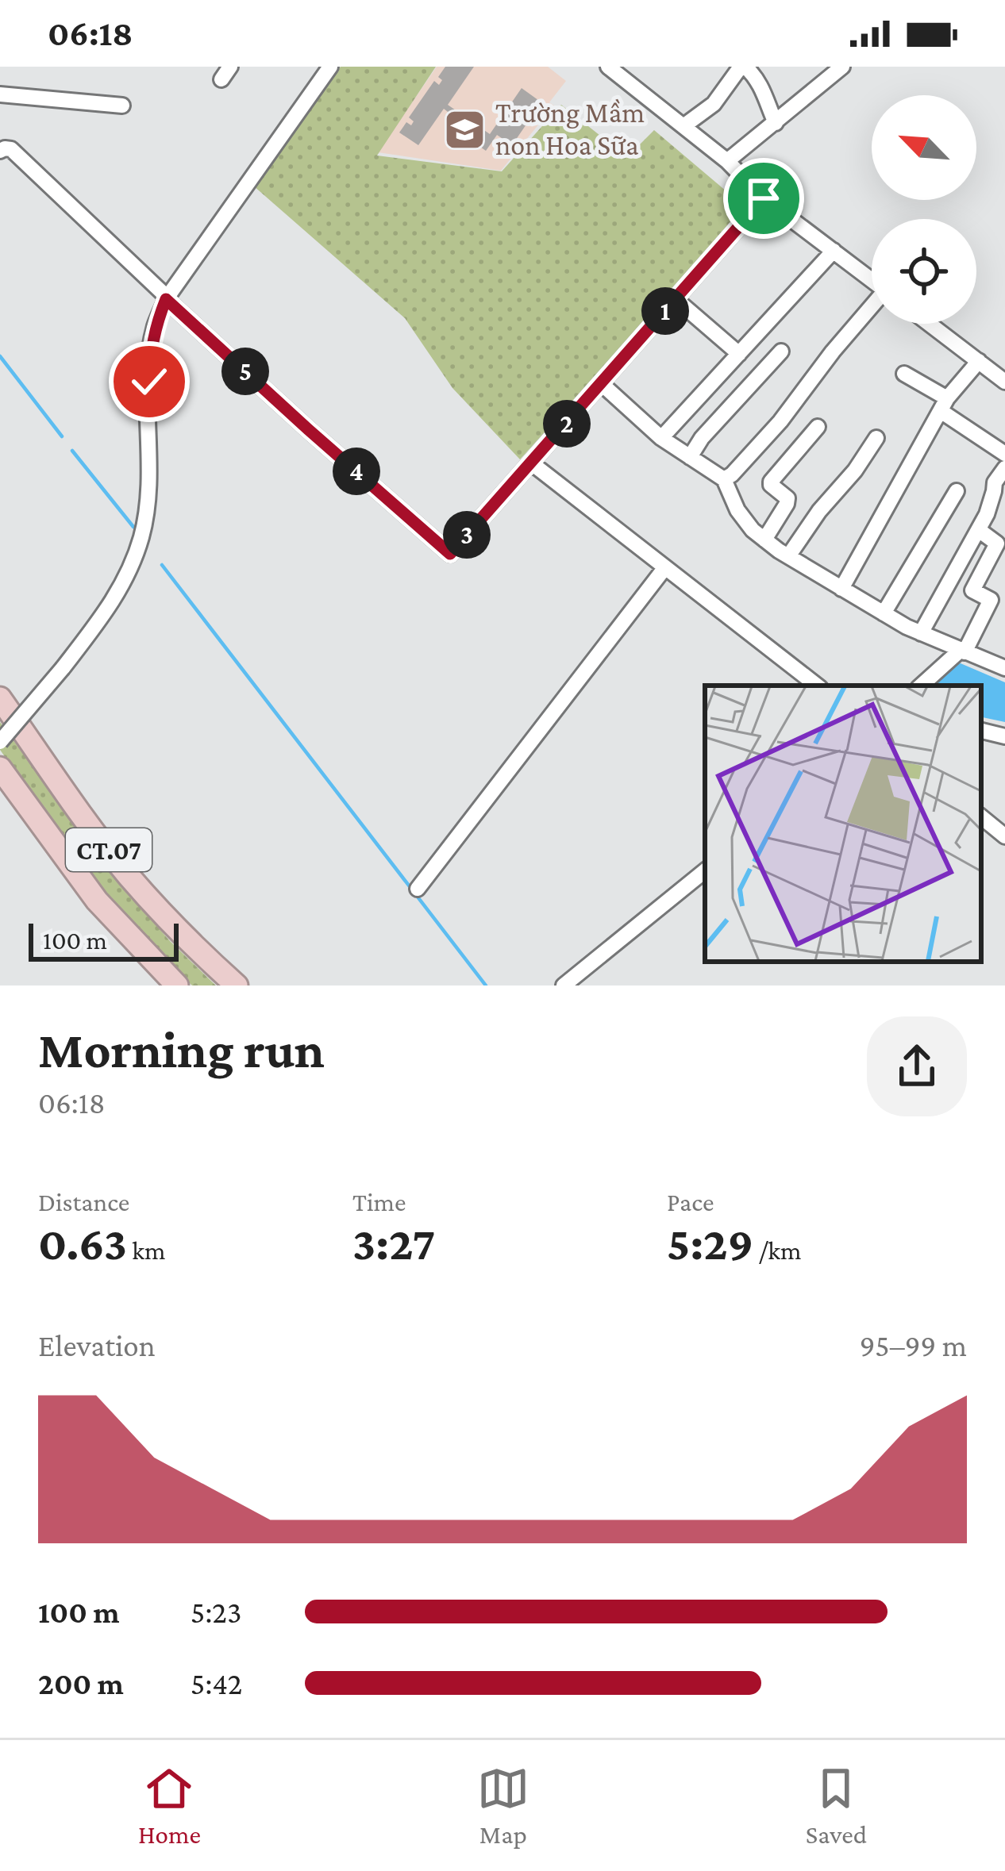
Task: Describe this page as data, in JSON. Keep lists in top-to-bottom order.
{
  "streets": {
    "highway": ["CT.07"]
  },
  "places": {
    "school or university": ["Trường Mầm non Hoa Sữa"]
  },
  "scale_bar": "100 m",
  "north": "top left",
  "page": {
    "status": "06:18",
    "pins": [
      "1",
      "5",
      "2",
      "4",
      "3"
    ],
    "scale": "100 m",
    "heading": ["Morning run", "06:18"],
    "stats": [
      ["Distance", "0.63 km"],
      ["Time", "3:27"],
      ["Pace", "5:29 /km"]
    ],
    "chart": ["Elevation", "95–99 m"],
    "list": [
      {
        "name": "100 m",
        "note": "5:23"
      },
      {
        "name": "200 m",
        "note": "5:42"
      }
    ],
    "tabs": ["Home", "Map", "Saved"]
  }
}
